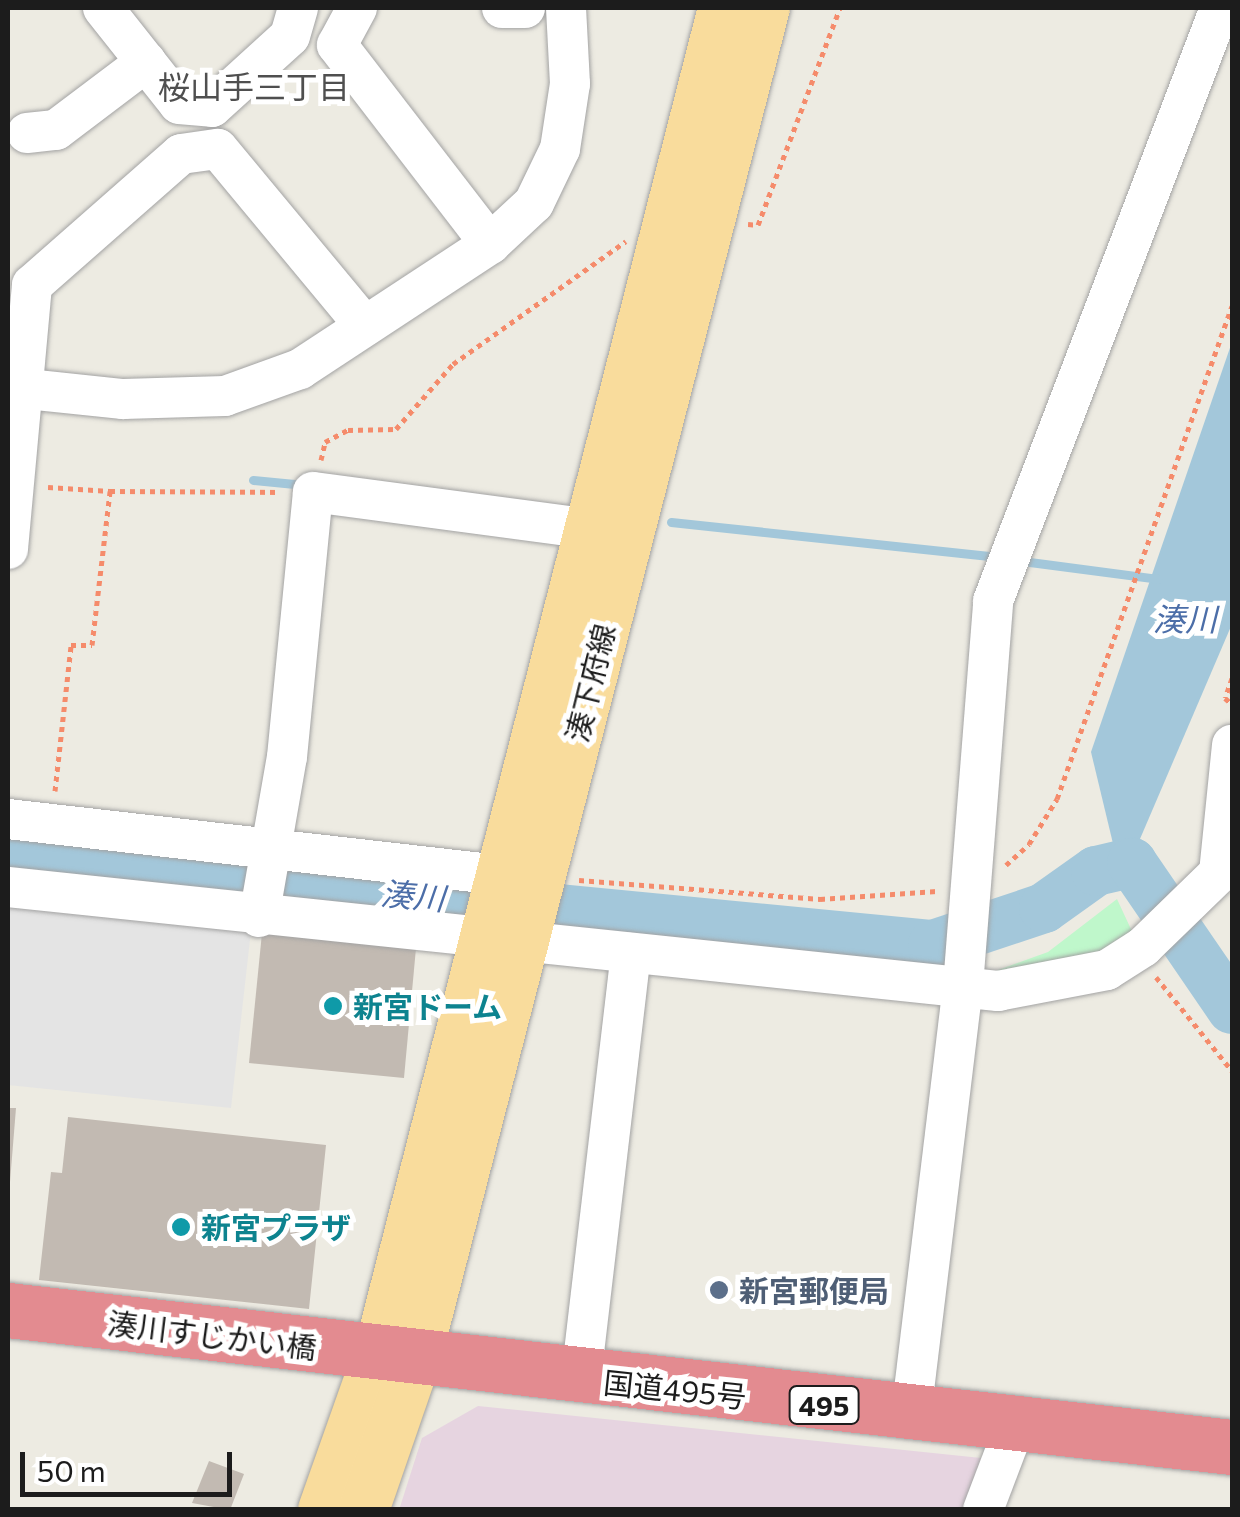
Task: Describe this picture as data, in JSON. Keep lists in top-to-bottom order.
{
  "streets": {
    "highway": ["湊川すじかい橋", "国道495号", "495"],
    "main road": ["湊下府線"]
  },
  "crossings": [
    ["湊下府線", "湊川すじかい橋"],
    ["湊下府線", "国道495号"],
    ["湊川すじかい橋", "国道495号"]
  ],
  "districts": ["桜山手三丁目"],
  "water": ["湊川"],
  "places": ["新宮ドーム", "新宮プラザ", "新宮郵便局"],
  "scale_bar": "50 m"
}
